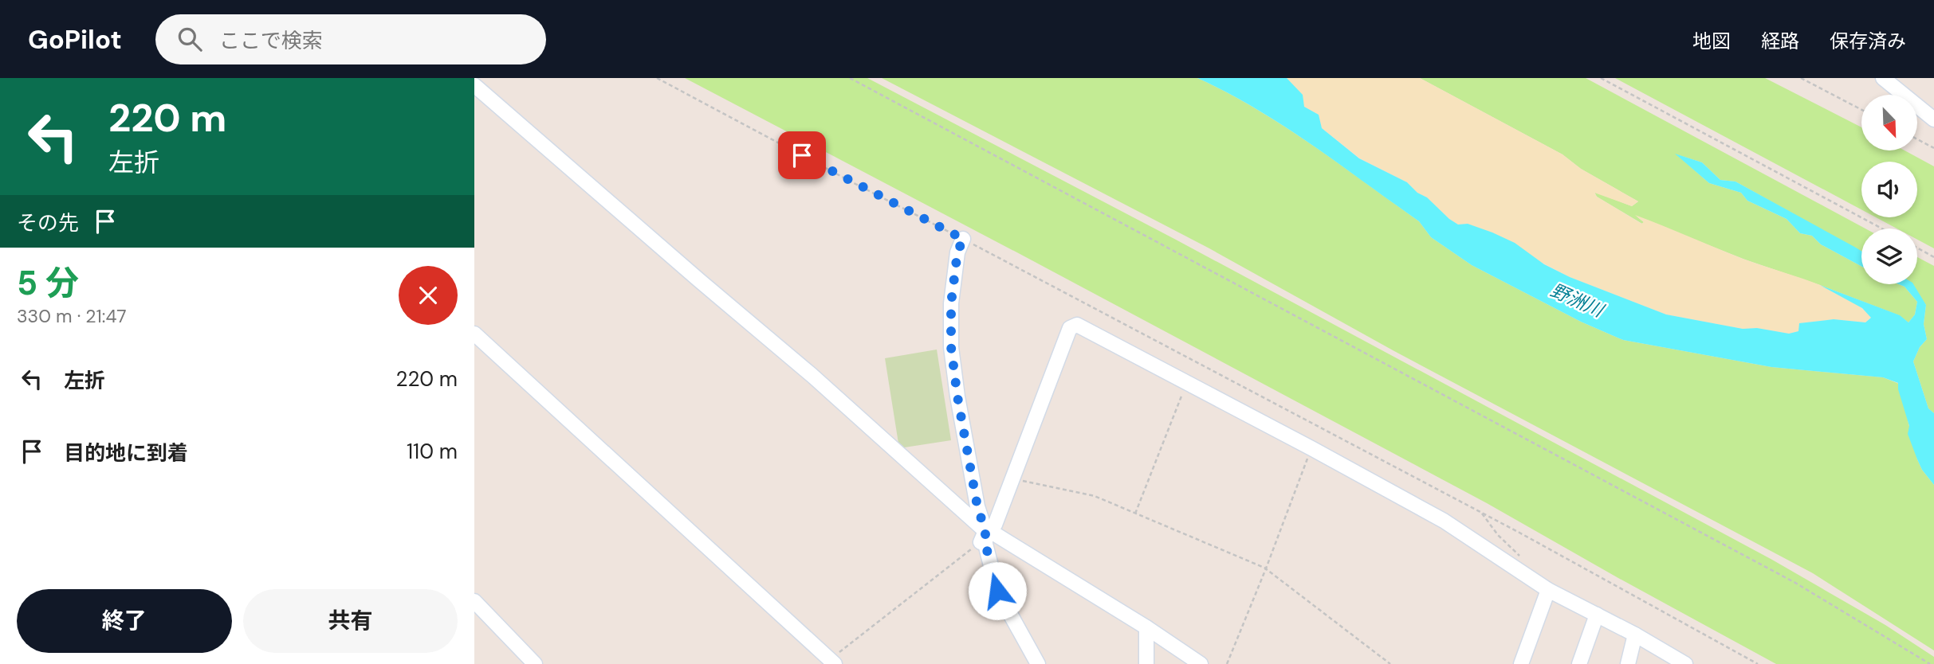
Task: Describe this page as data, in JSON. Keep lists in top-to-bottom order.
{
  "water": ["野洲川"],
  "north": "bottom right",
  "page": {
    "header": "GoPilot",
    "search": "ここで検索",
    "nav": ["地図", "経路", "保存済み"],
    "turn": ["220 m", "左折"],
    "then": "その先",
    "heading": ["5 分", "330 m · 21:47"],
    "list": [
      {
        "name": "左折",
        "value": "220 m"
      },
      {
        "name": "目的地に到着",
        "value": "110 m"
      }
    ],
    "buttons": ["終了", "共有"]
  }
}
